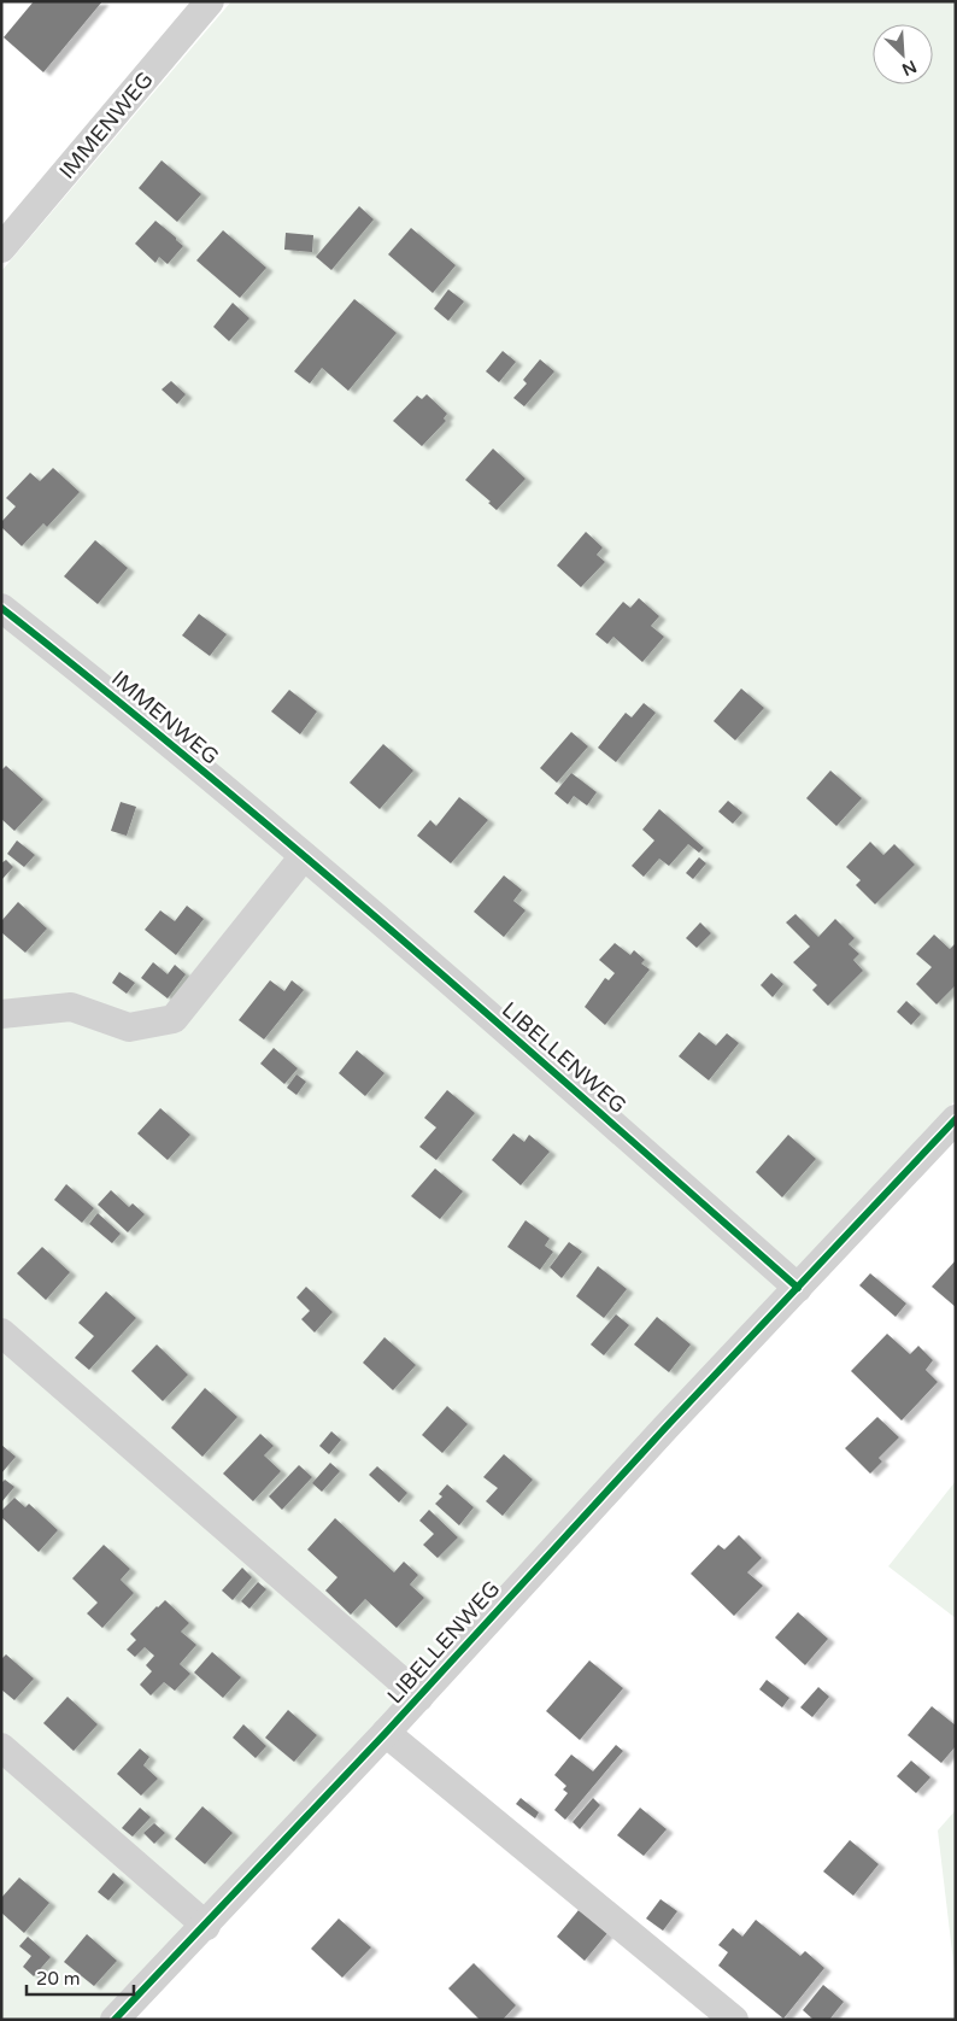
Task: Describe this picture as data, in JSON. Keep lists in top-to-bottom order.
{
  "streets": {
    "street": ["IMMENWEG", "LIBELLENWEG"]
  },
  "crossings": [
    ["IMMENWEG", "LIBELLENWEG"]
  ],
  "scale_bar": "20 m",
  "north": "bottom right"
}
